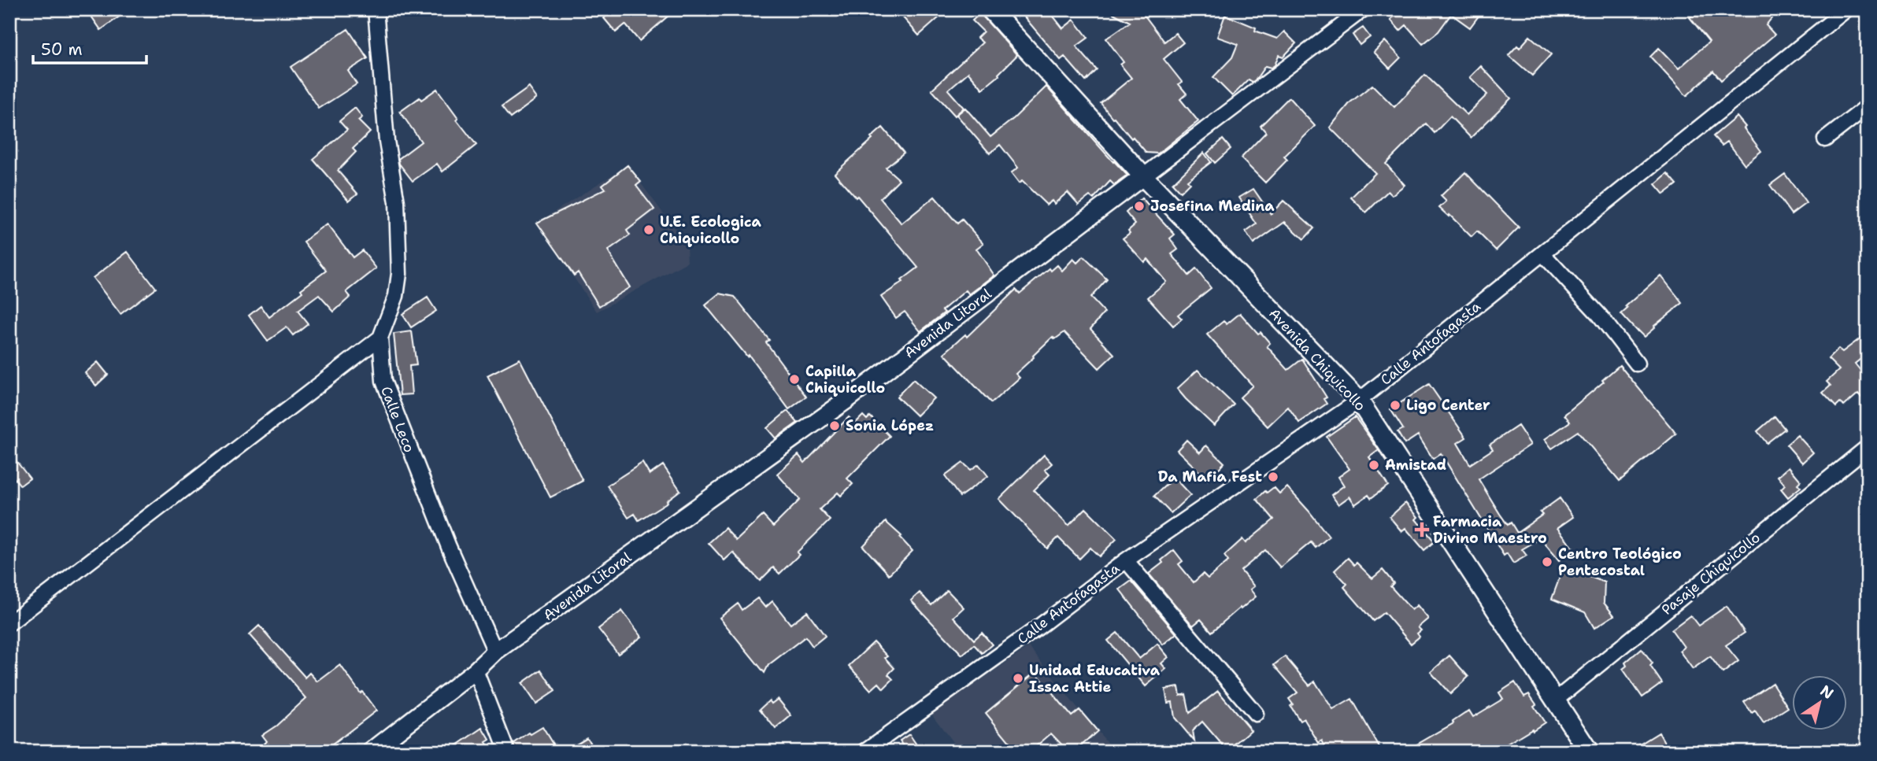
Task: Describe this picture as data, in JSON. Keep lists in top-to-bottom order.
{
  "streets": {
    "main road": ["Avenida Chiquicollo"],
    "street": [
      "Avenida Litoral",
      "Calle Antofagasta",
      "Calle Leco",
      "Pasaje Chiquicollo"
    ]
  },
  "crossings": [
    ["Avenida Litoral", "Avenida Chiquicollo"],
    ["Avenida Litoral", "Calle Leco"],
    ["Calle Antofagasta", "Avenida Chiquicollo"],
    ["Avenida Chiquicollo", "Pasaje Chiquicollo"]
  ],
  "places": {
    "other": [
      "Josefina Medina",
      "U.E. Ecologica Chiquicollo",
      "Capilla Chiquicollo",
      "Ligo Center",
      "Sonia López",
      "Amistad",
      "Da Mafia Fest",
      "Centro Teológico Pentecostal",
      "Unidad Educativa Issac Attie"
    ],
    "health": ["Farmacia Divino Maestro"]
  },
  "scale_bar": "50 m",
  "north": "top right"
}
